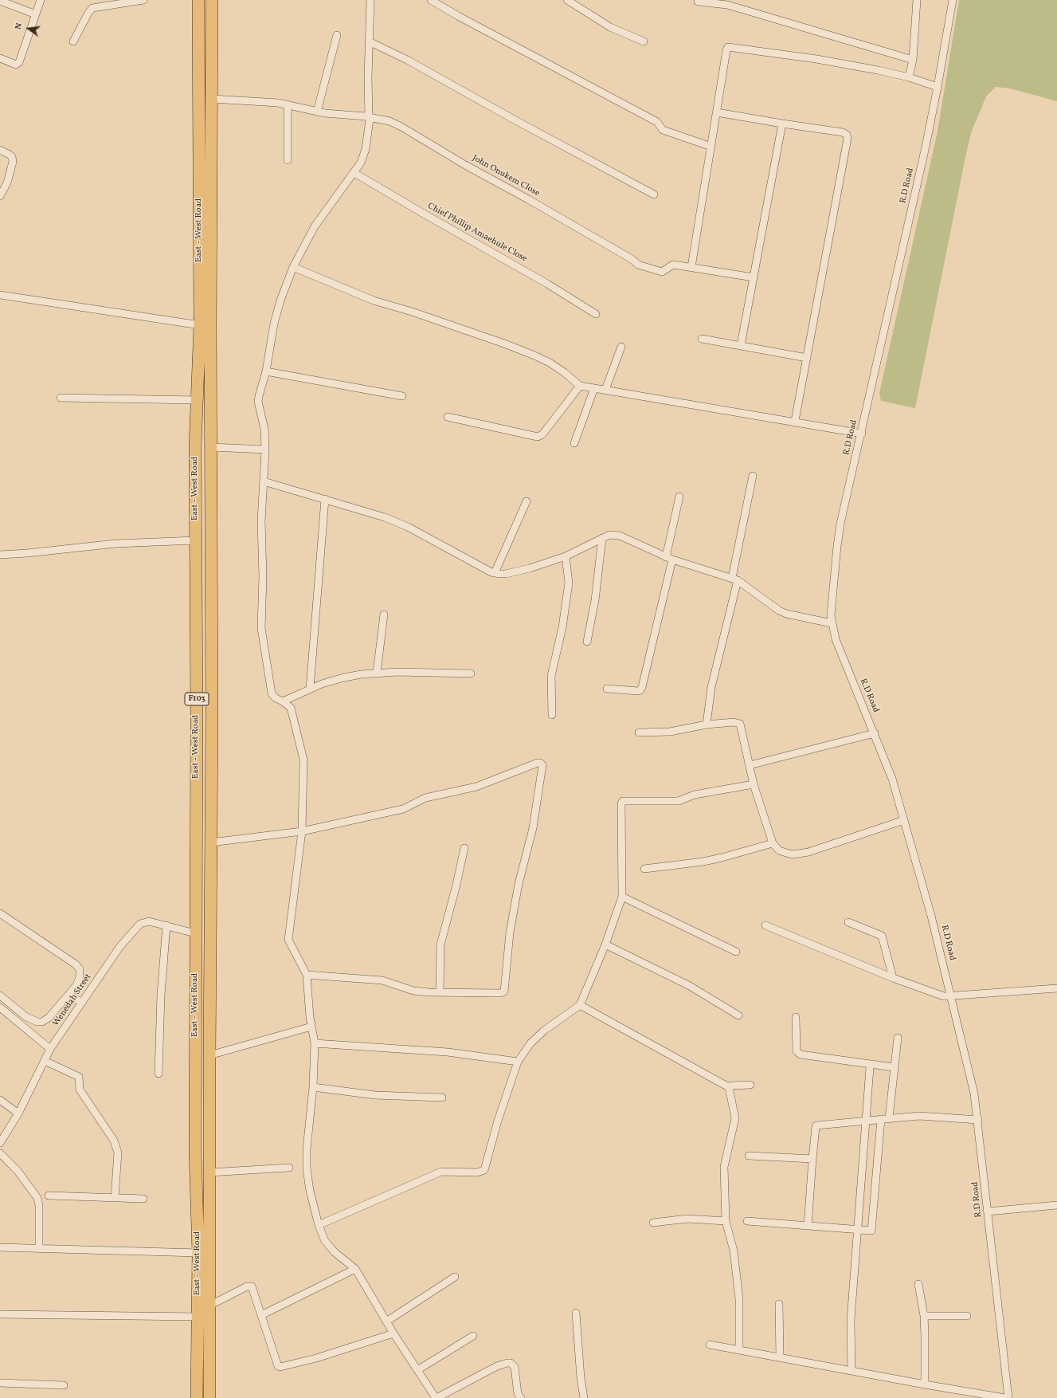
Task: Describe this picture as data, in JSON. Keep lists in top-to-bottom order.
{
  "streets": {
    "main road": ["East - West Road", "F103"],
    "street": [
      "John Onukem Close",
      "R.D Road",
      "Chief Phillip Amaehule Close",
      "Wenedah Street"
    ]
  },
  "crossings": [
    ["John Onukem Close", "East - West Road"],
    ["East - West Road", "Wenedah Street"]
  ],
  "north": "left"
}
